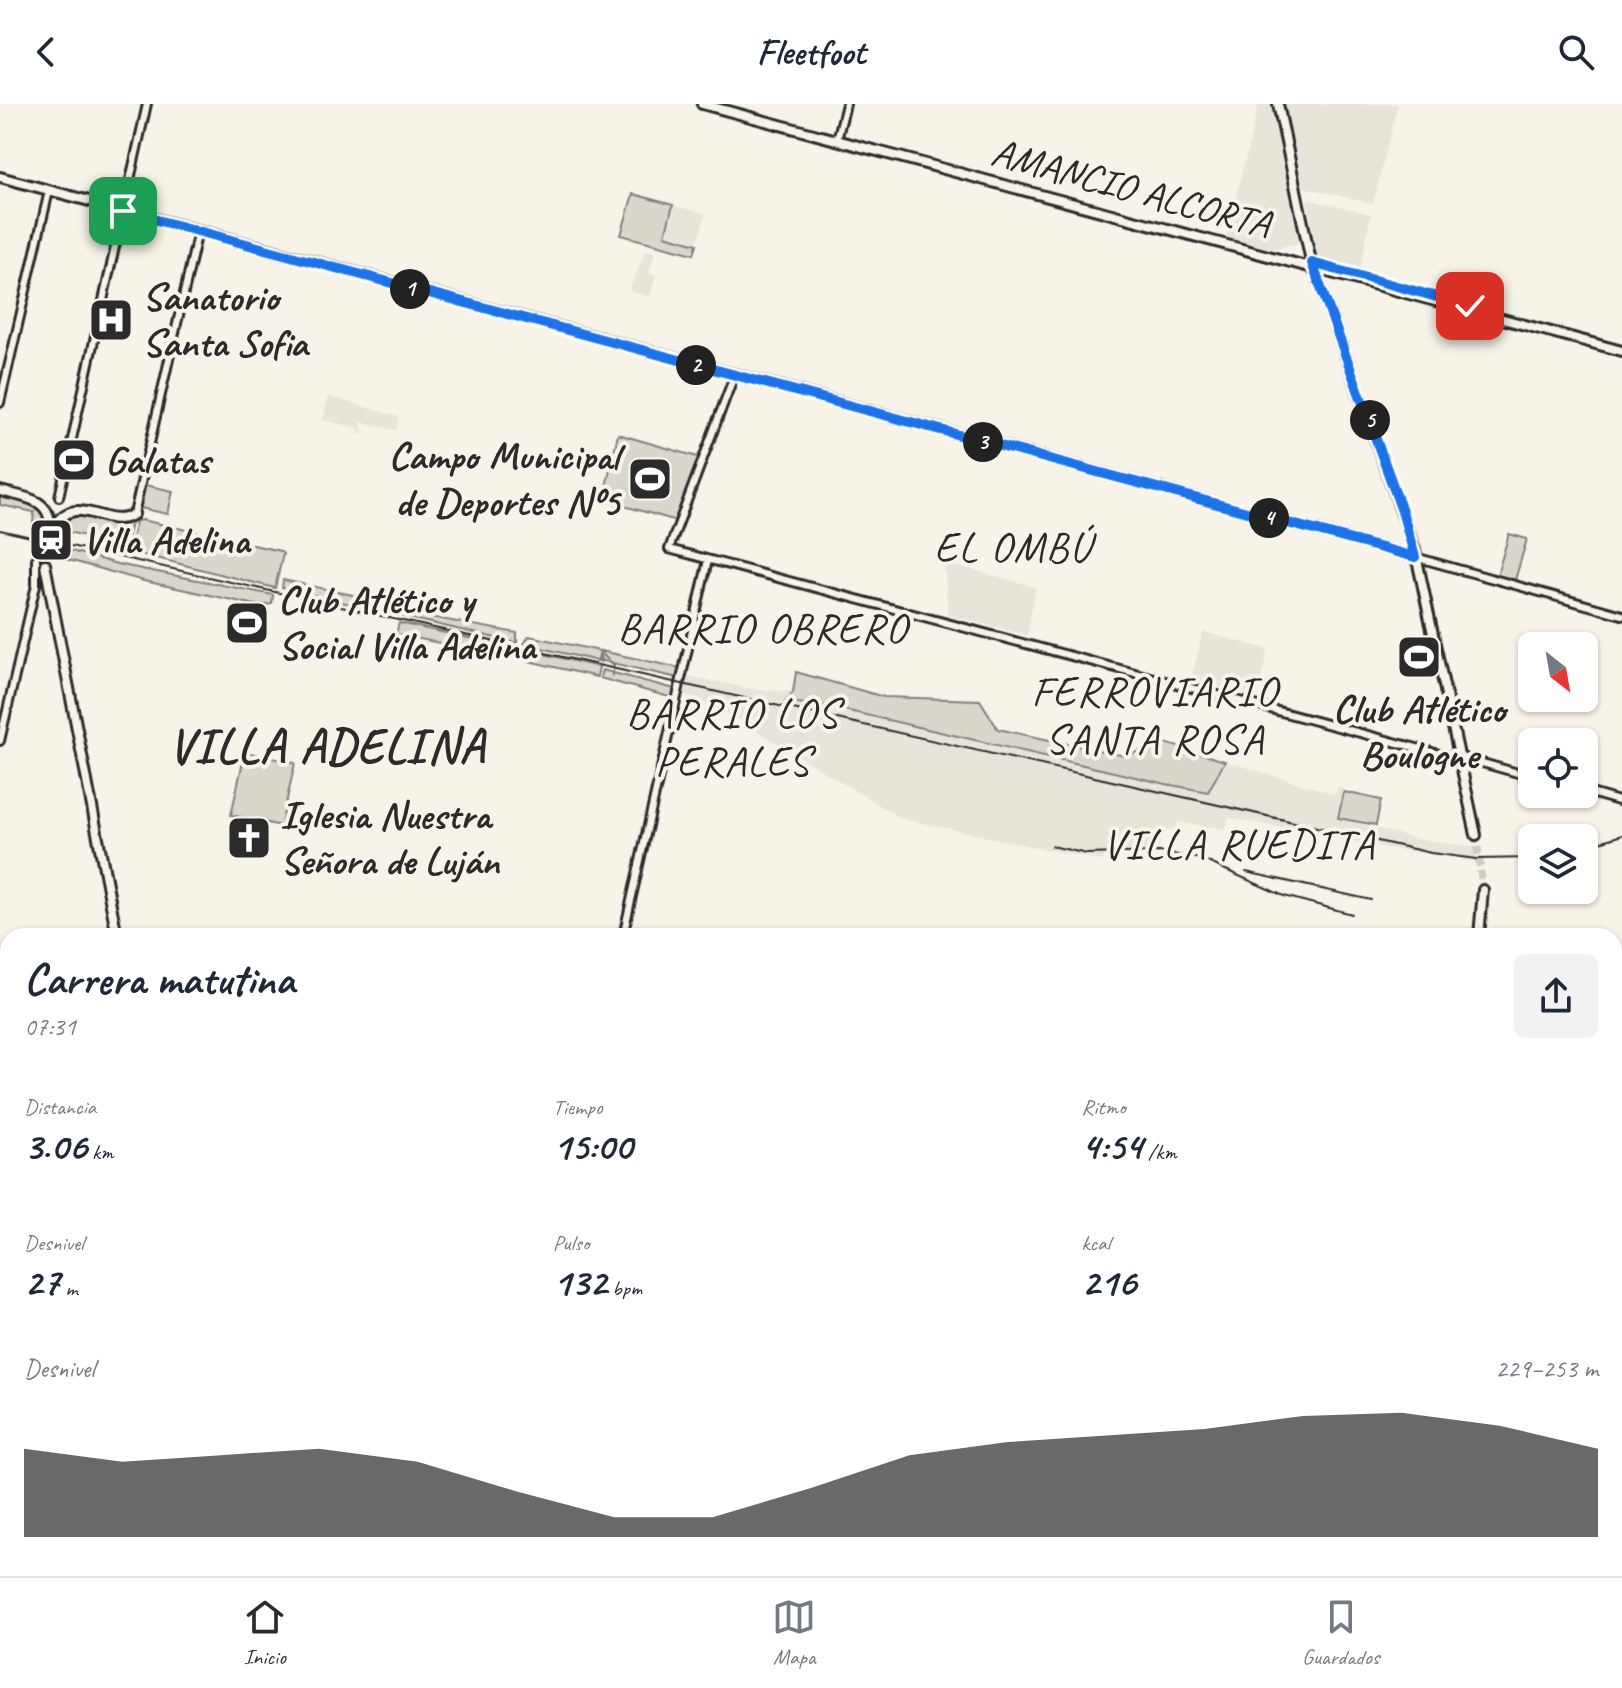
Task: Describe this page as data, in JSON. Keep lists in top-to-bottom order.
{
  "streets": {
    "main road": ["AMANCIO ALCORTA"]
  },
  "districts": [
    "EL OMBÚ",
    "BARRIO OBRERO",
    "FERROVIARIO SANTA ROSA",
    "BARRIO LOS PERALES",
    "VILLA ADELINA",
    "VILLA RUEDITA"
  ],
  "places": {
    "hospital": ["Sanatorio Santa Sofia"],
    "sports": [
      "Galatas",
      "Campo Municipal de Deportes Nº5",
      "Club Atlético y Social Villa Adelina",
      "Club Atlético Boulogne"
    ],
    "station": ["Villa Adelina"],
    "church": ["Iglesia Nuestra Señora de Luján"]
  },
  "north": "bottom right",
  "page": {
    "header": "Fleetfoot",
    "pins": [
      "1",
      "2",
      "5",
      "3",
      "4"
    ],
    "heading": ["Carrera matutina", "07:31"],
    "stats": [
      ["Distancia", "3.06 km"],
      ["Tiempo", "15:00"],
      ["Ritmo", "4:54 /km"],
      ["Desnivel", "27 m"],
      ["Pulso", "132 bpm"],
      ["kcal", "216"]
    ],
    "chart": ["Desnivel", "229–253 m"],
    "tabs": ["Inicio", "Mapa", "Guardados"]
  }
}
